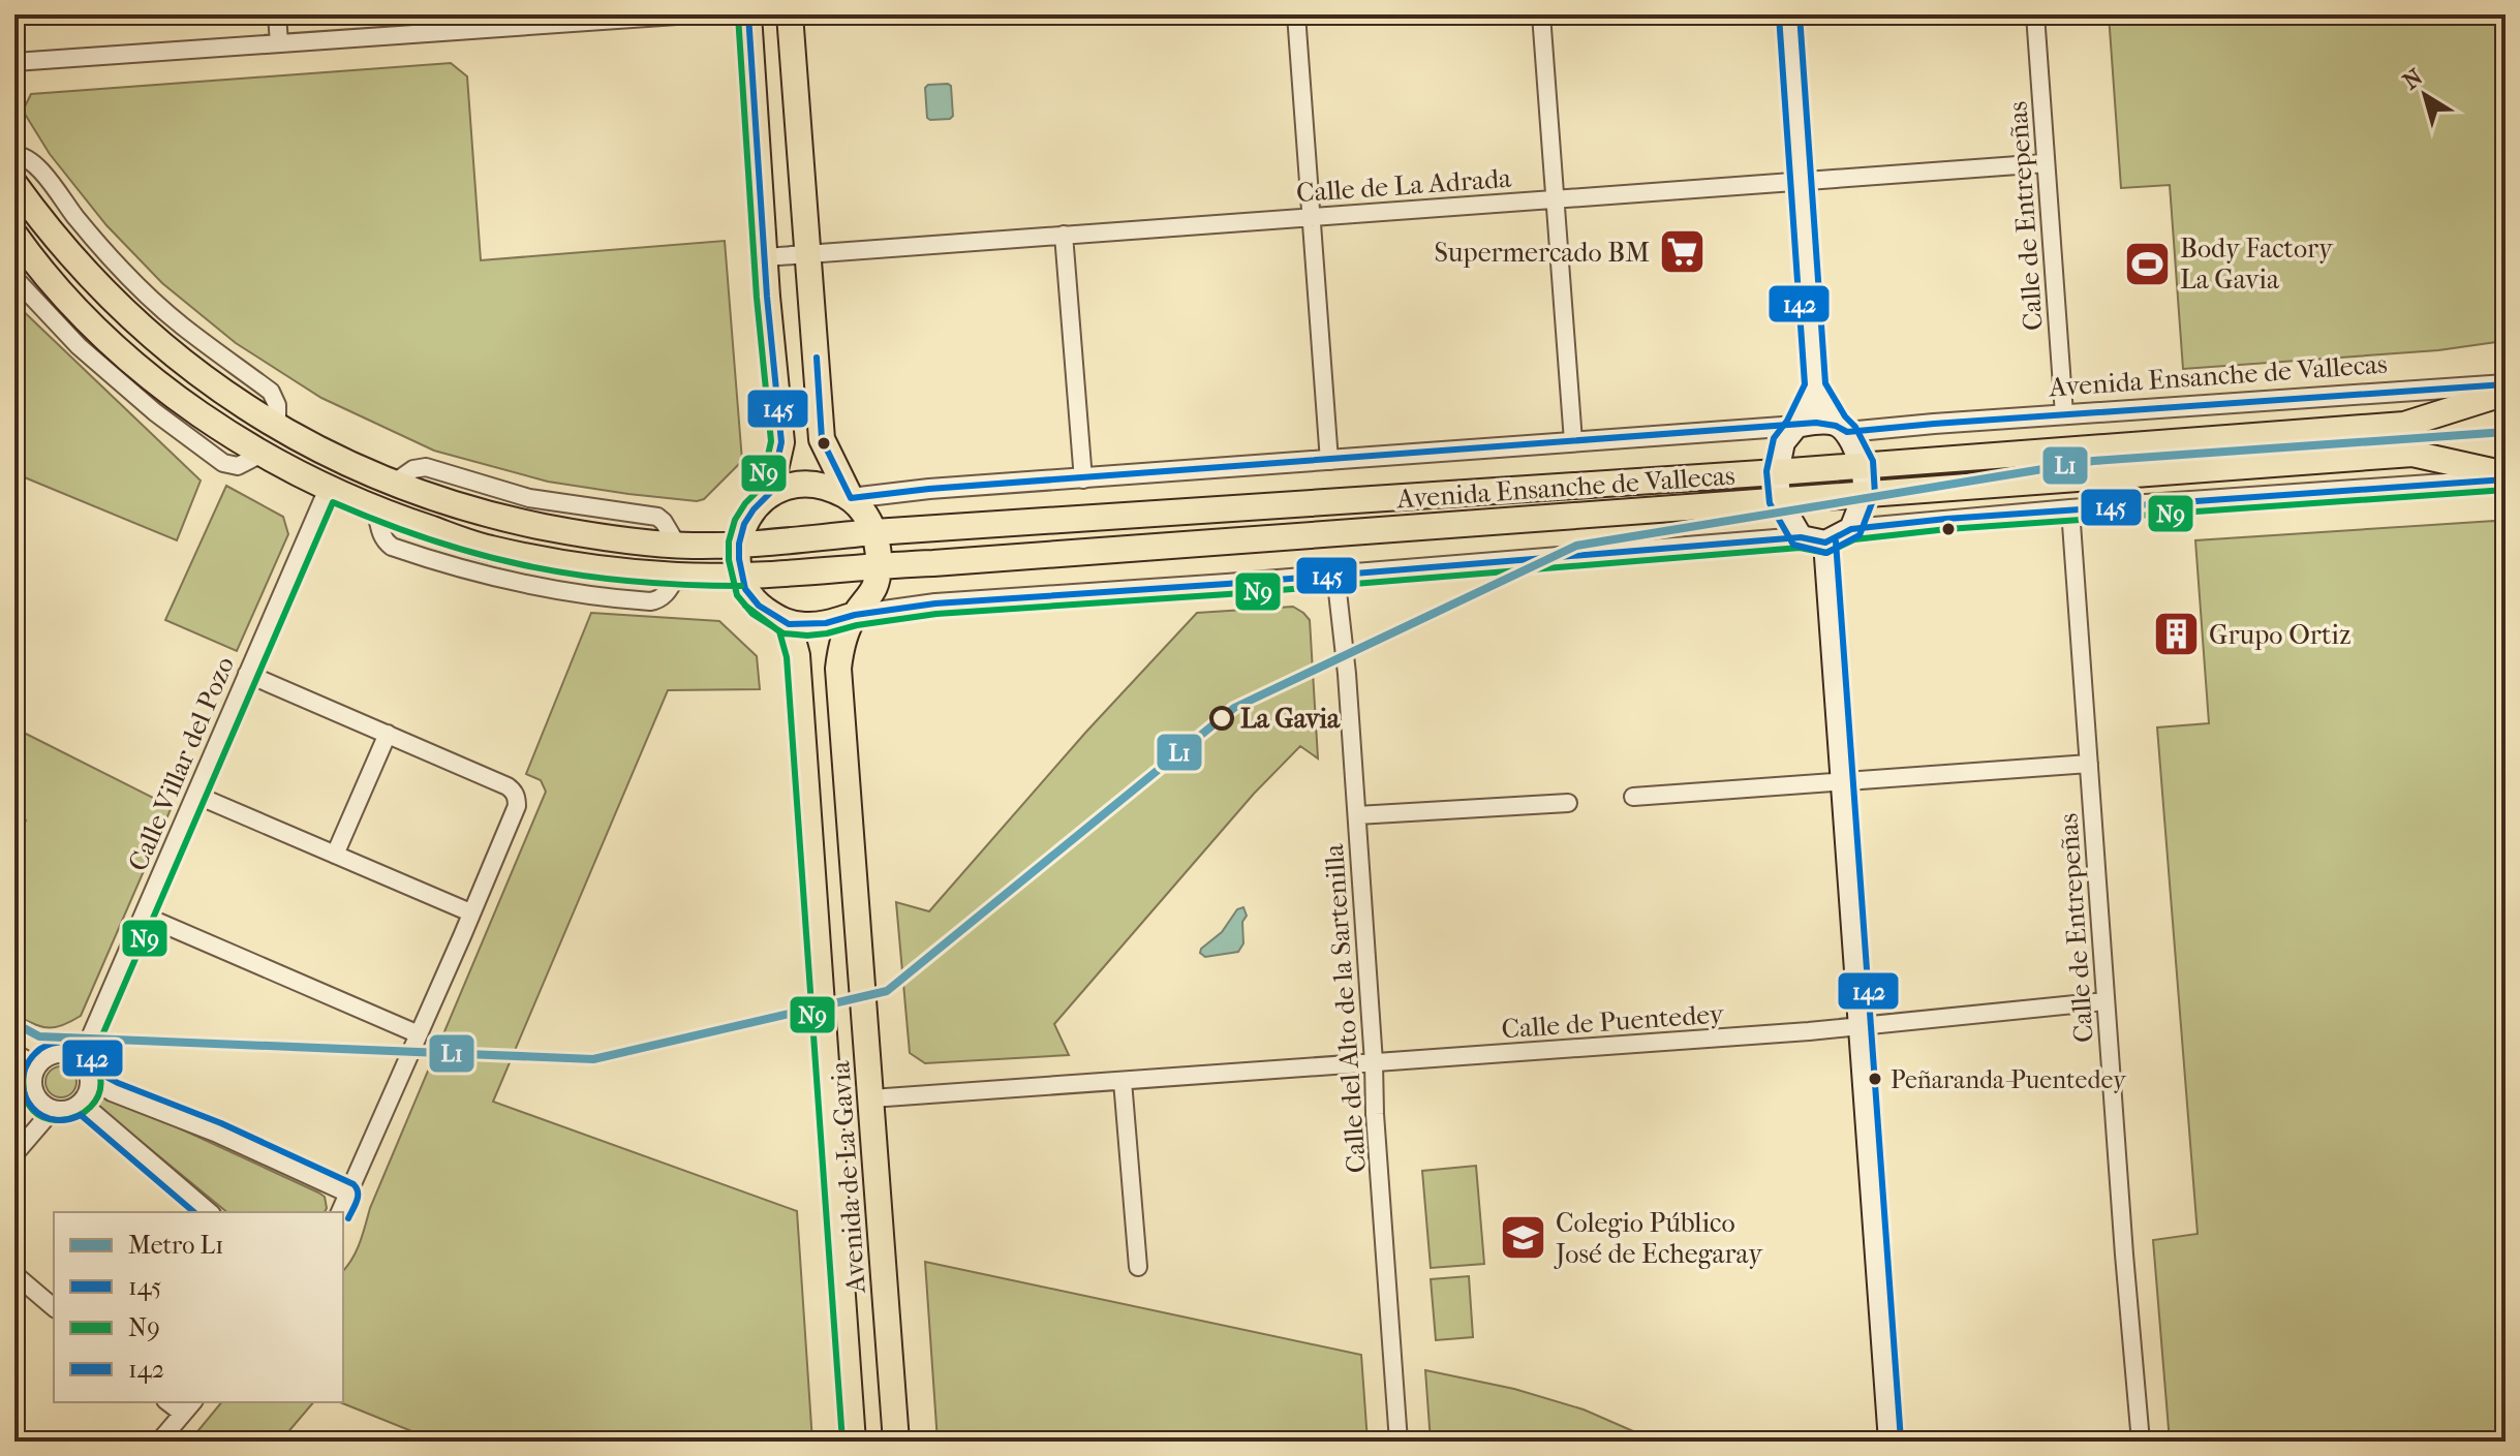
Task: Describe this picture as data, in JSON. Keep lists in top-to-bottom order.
{
  "streets": {
    "main road": ["Avenida Ensanche de Vallecas", "Avenida de La Gavia"],
    "street": [
      "Calle de La Adrada",
      "Calle de Entrepeñas",
      "Calle Villar del Pozo",
      "Calle del Alto de la Sartenilla",
      "Calle de Puentedey"
    ]
  },
  "crossings": [
    ["Calle de La Adrada", "Calle de Entrepeñas"],
    ["Calle de La Adrada", "Avenida de La Gavia"],
    ["Calle de Entrepeñas", "Avenida Ensanche de Vallecas"],
    ["Calle de Entrepeñas", "Calle de Puentedey"],
    ["Avenida Ensanche de Vallecas", "Calle Villar del Pozo"],
    ["Avenida Ensanche de Vallecas", "Avenida de La Gavia"],
    ["Calle del Alto de la Sartenilla", "Calle de Puentedey"],
    ["Calle de Puentedey", "Avenida de La Gavia"]
  ],
  "places": {
    "supermarket": ["Supermercado BM"],
    "sports": ["Body Factory La Gavia"],
    "building": ["Grupo Ortiz"],
    "other": ["La Gavia", "Peñaranda-Puentedey"],
    "school or university": ["Colegio Público José de Echegaray"]
  },
  "lines": [
    "transit line 145",
    "transit line 142",
    "transit line N9",
    "metro line L1"
  ],
  "legend": [
    "Metro L1",
    "145",
    "N9",
    "142"
  ],
  "north": "top left"
}
